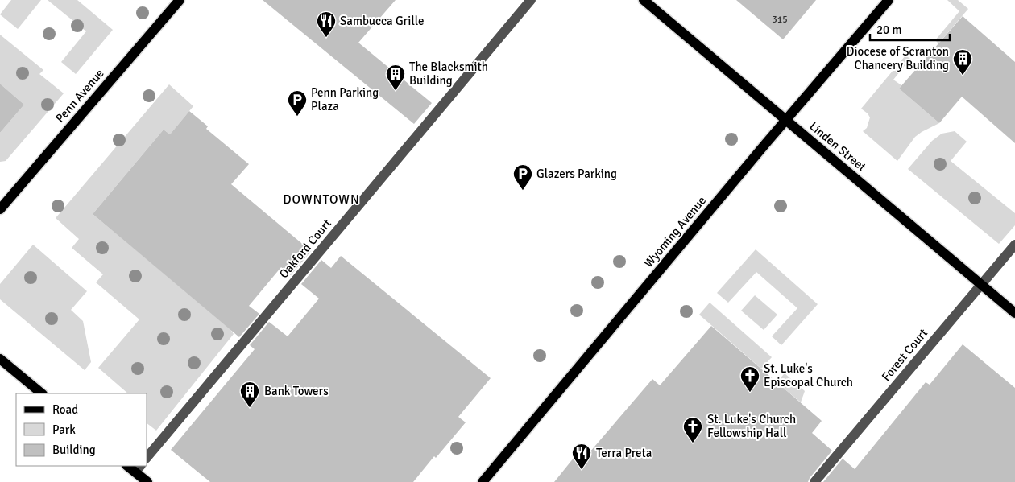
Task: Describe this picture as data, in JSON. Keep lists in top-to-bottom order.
{
  "streets": {
    "main road": ["Penn Avenue", "Linden Street", "Wyoming Avenue"],
    "lane": ["Oakford Court", "Forest Court"]
  },
  "crossings": [
    ["Linden Street", "Wyoming Avenue"],
    ["Linden Street", "Forest Court"]
  ],
  "districts": ["DOWNTOWN"],
  "places": {
    "restaurant": ["Sambucca Grille", "Terra Preta"],
    "building": ["Diocese of Scranton Chancery Building", "The Blacksmith Building", "Bank Towers"],
    "parking": ["Penn Parking Plaza", "Glazers Parking"],
    "church": ["St. Luke's Episcopal Church", "St. Luke's Church Fellowship Hall"]
  },
  "house_numbers": ["315"],
  "legend": ["Road", "Park", "Building"],
  "scale_bar": "20 m"
}
